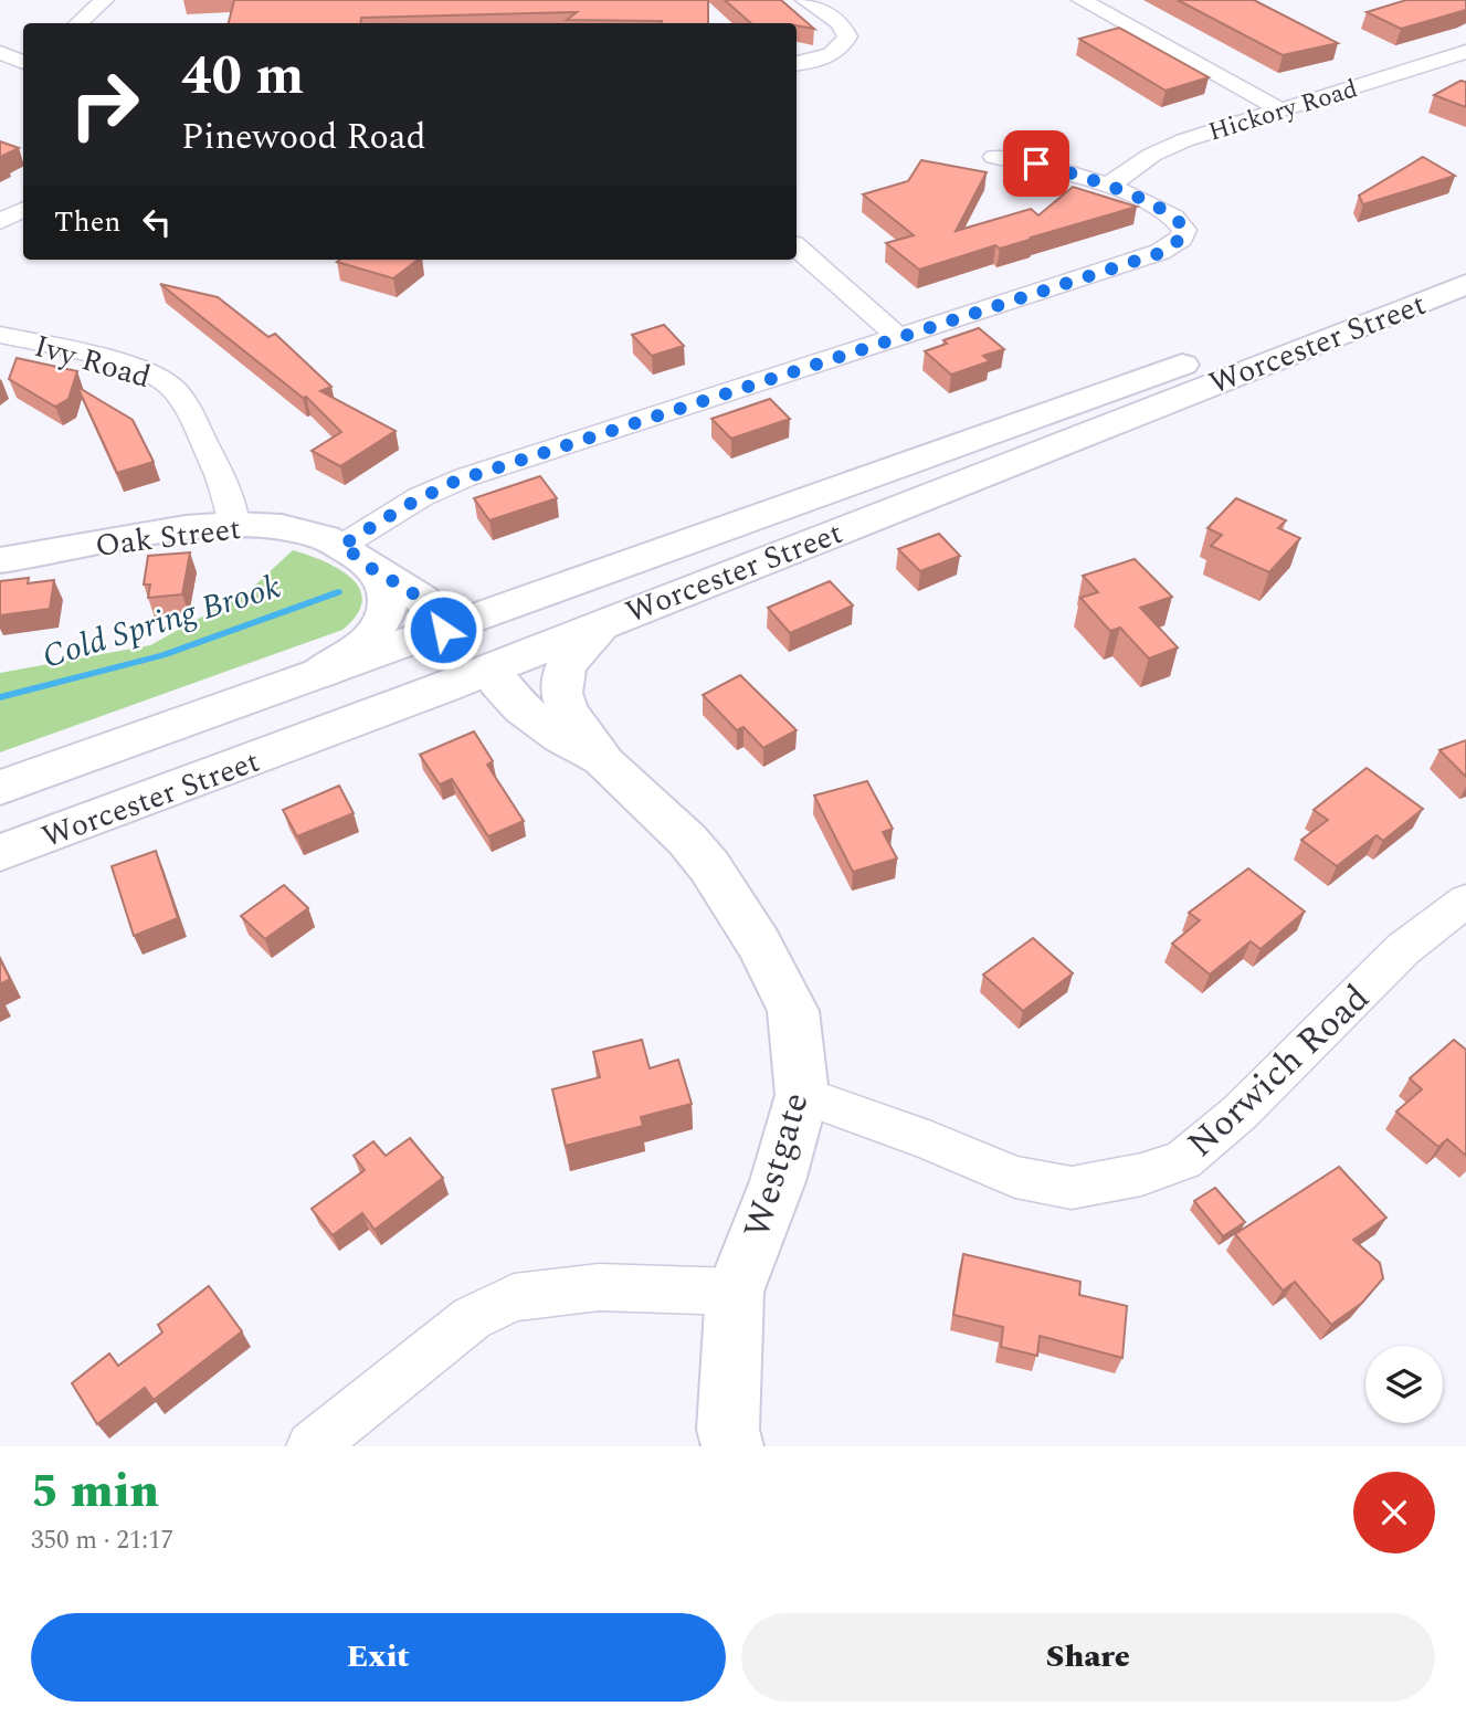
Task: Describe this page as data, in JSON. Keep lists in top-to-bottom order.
{
  "streets": {
    "main road": ["Worcester Street", "Oak Street", "Westgate"],
    "street": ["Hickory Road", "Ivy Road", "Norwich Road"]
  },
  "crossings": [
    ["Worcester Street", "Oak Street"],
    ["Worcester Street", "Westgate"],
    ["Ivy Road", "Oak Street"],
    ["Norwich Road", "Westgate"]
  ],
  "water": ["Cold Spring Brook"],
  "page": {
    "turn": ["40 m", "Pinewood Road"],
    "then": "Then",
    "heading": ["5 min", "350 m · 21:17"],
    "buttons": ["Exit", "Share"]
  }
}
